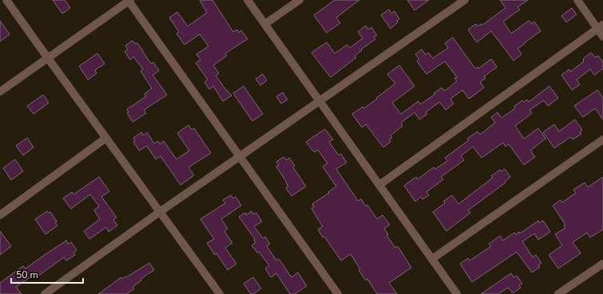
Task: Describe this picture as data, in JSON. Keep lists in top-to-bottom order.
{
  "scale_bar": "50 m"
}
